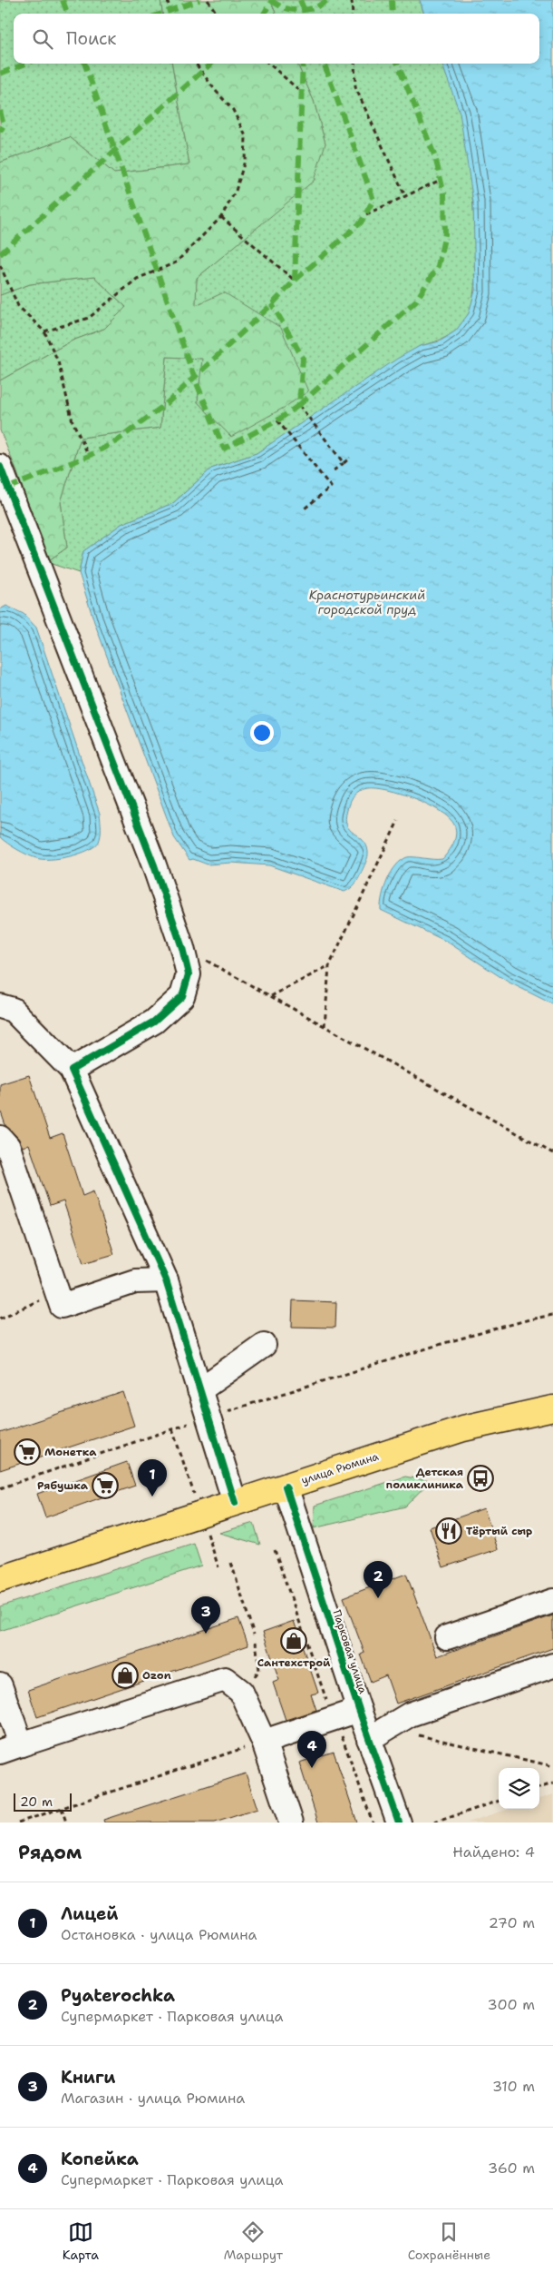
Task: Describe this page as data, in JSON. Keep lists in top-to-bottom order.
{
  "streets": {
    "main road": ["улица Рюмина"],
    "street": ["Парковая улица"]
  },
  "crossings": [
    ["улица Рюмина", "Парковая улица"]
  ],
  "water": ["Краснотурьинский городской пруд"],
  "places": {
    "supermarket": ["Монетка", "Рябушка"],
    "bus stop": ["Детская поликлиника"],
    "restaurant": ["Тёртый сыр"],
    "shop": ["Сантехстрой", "Ozon"]
  },
  "scale_bar": "20 m",
  "page": {
    "search": "Поиск",
    "pins": [
      "1",
      "2",
      "3",
      "4"
    ],
    "scale": "20 m",
    "heading": ["Рядом", "Найдено: 4"],
    "list": [
      {
        "mark": "1",
        "name": "Лицей",
        "note": "Остановка · улица Рюмина",
        "value": "270 m"
      },
      {
        "mark": "2",
        "name": "Pyaterochka",
        "note": "Супермаркет · Парковая улица",
        "value": "300 m"
      },
      {
        "mark": "3",
        "name": "Книги",
        "note": "Магазин · улица Рюмина",
        "value": "310 m"
      },
      {
        "mark": "4",
        "name": "Копейка",
        "note": "Супермаркет · Парковая улица",
        "value": "360 m"
      }
    ],
    "nav": ["Карта", "Маршрут", "Сохранённые"]
  }
}
